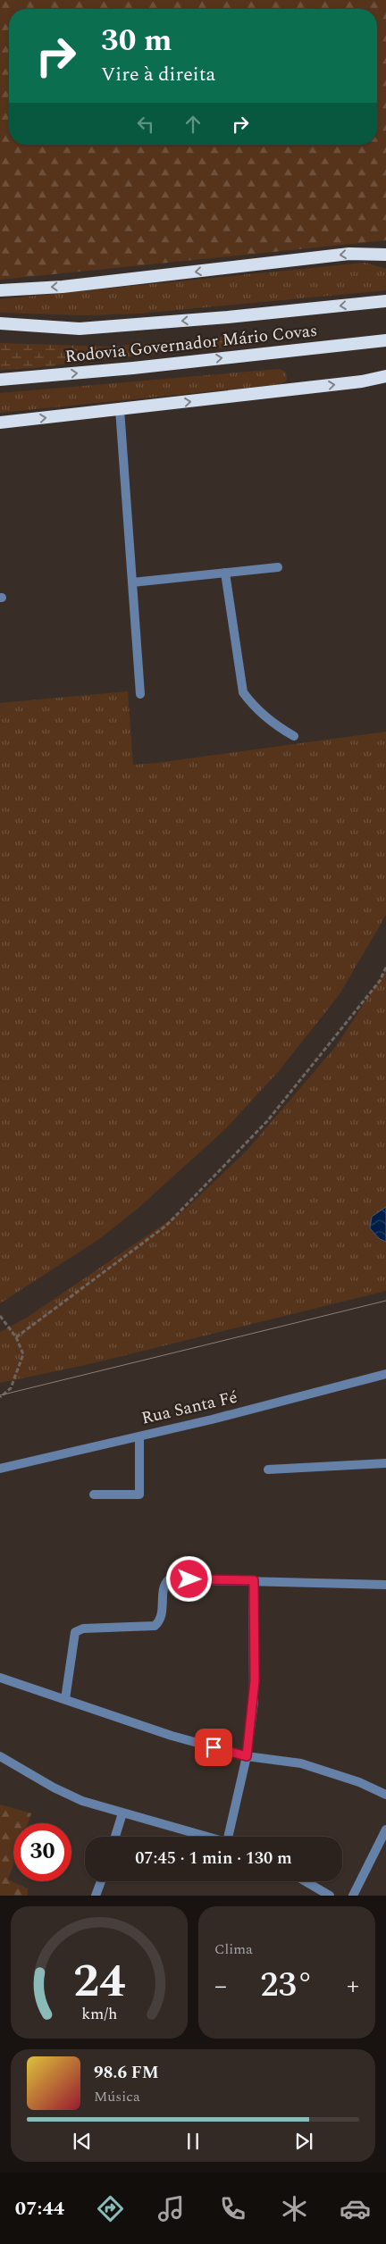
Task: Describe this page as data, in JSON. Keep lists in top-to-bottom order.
{
  "streets": {
    "highway": ["Rodovia Governador Mário Covas"],
    "street": ["Rua Santa Fé"]
  },
  "page": {
    "turn": ["30 m", "Vire à direita"],
    "limit": "30",
    "trip": "07:45 · 1 min · 130 m",
    "tile": "Clima",
    "heat": ["−", "23°", "+"],
    "song": ["98.6 FM", "Música"],
    "tabs": "07:44",
    "gauge": ["24", "km/h"]
  }
}
